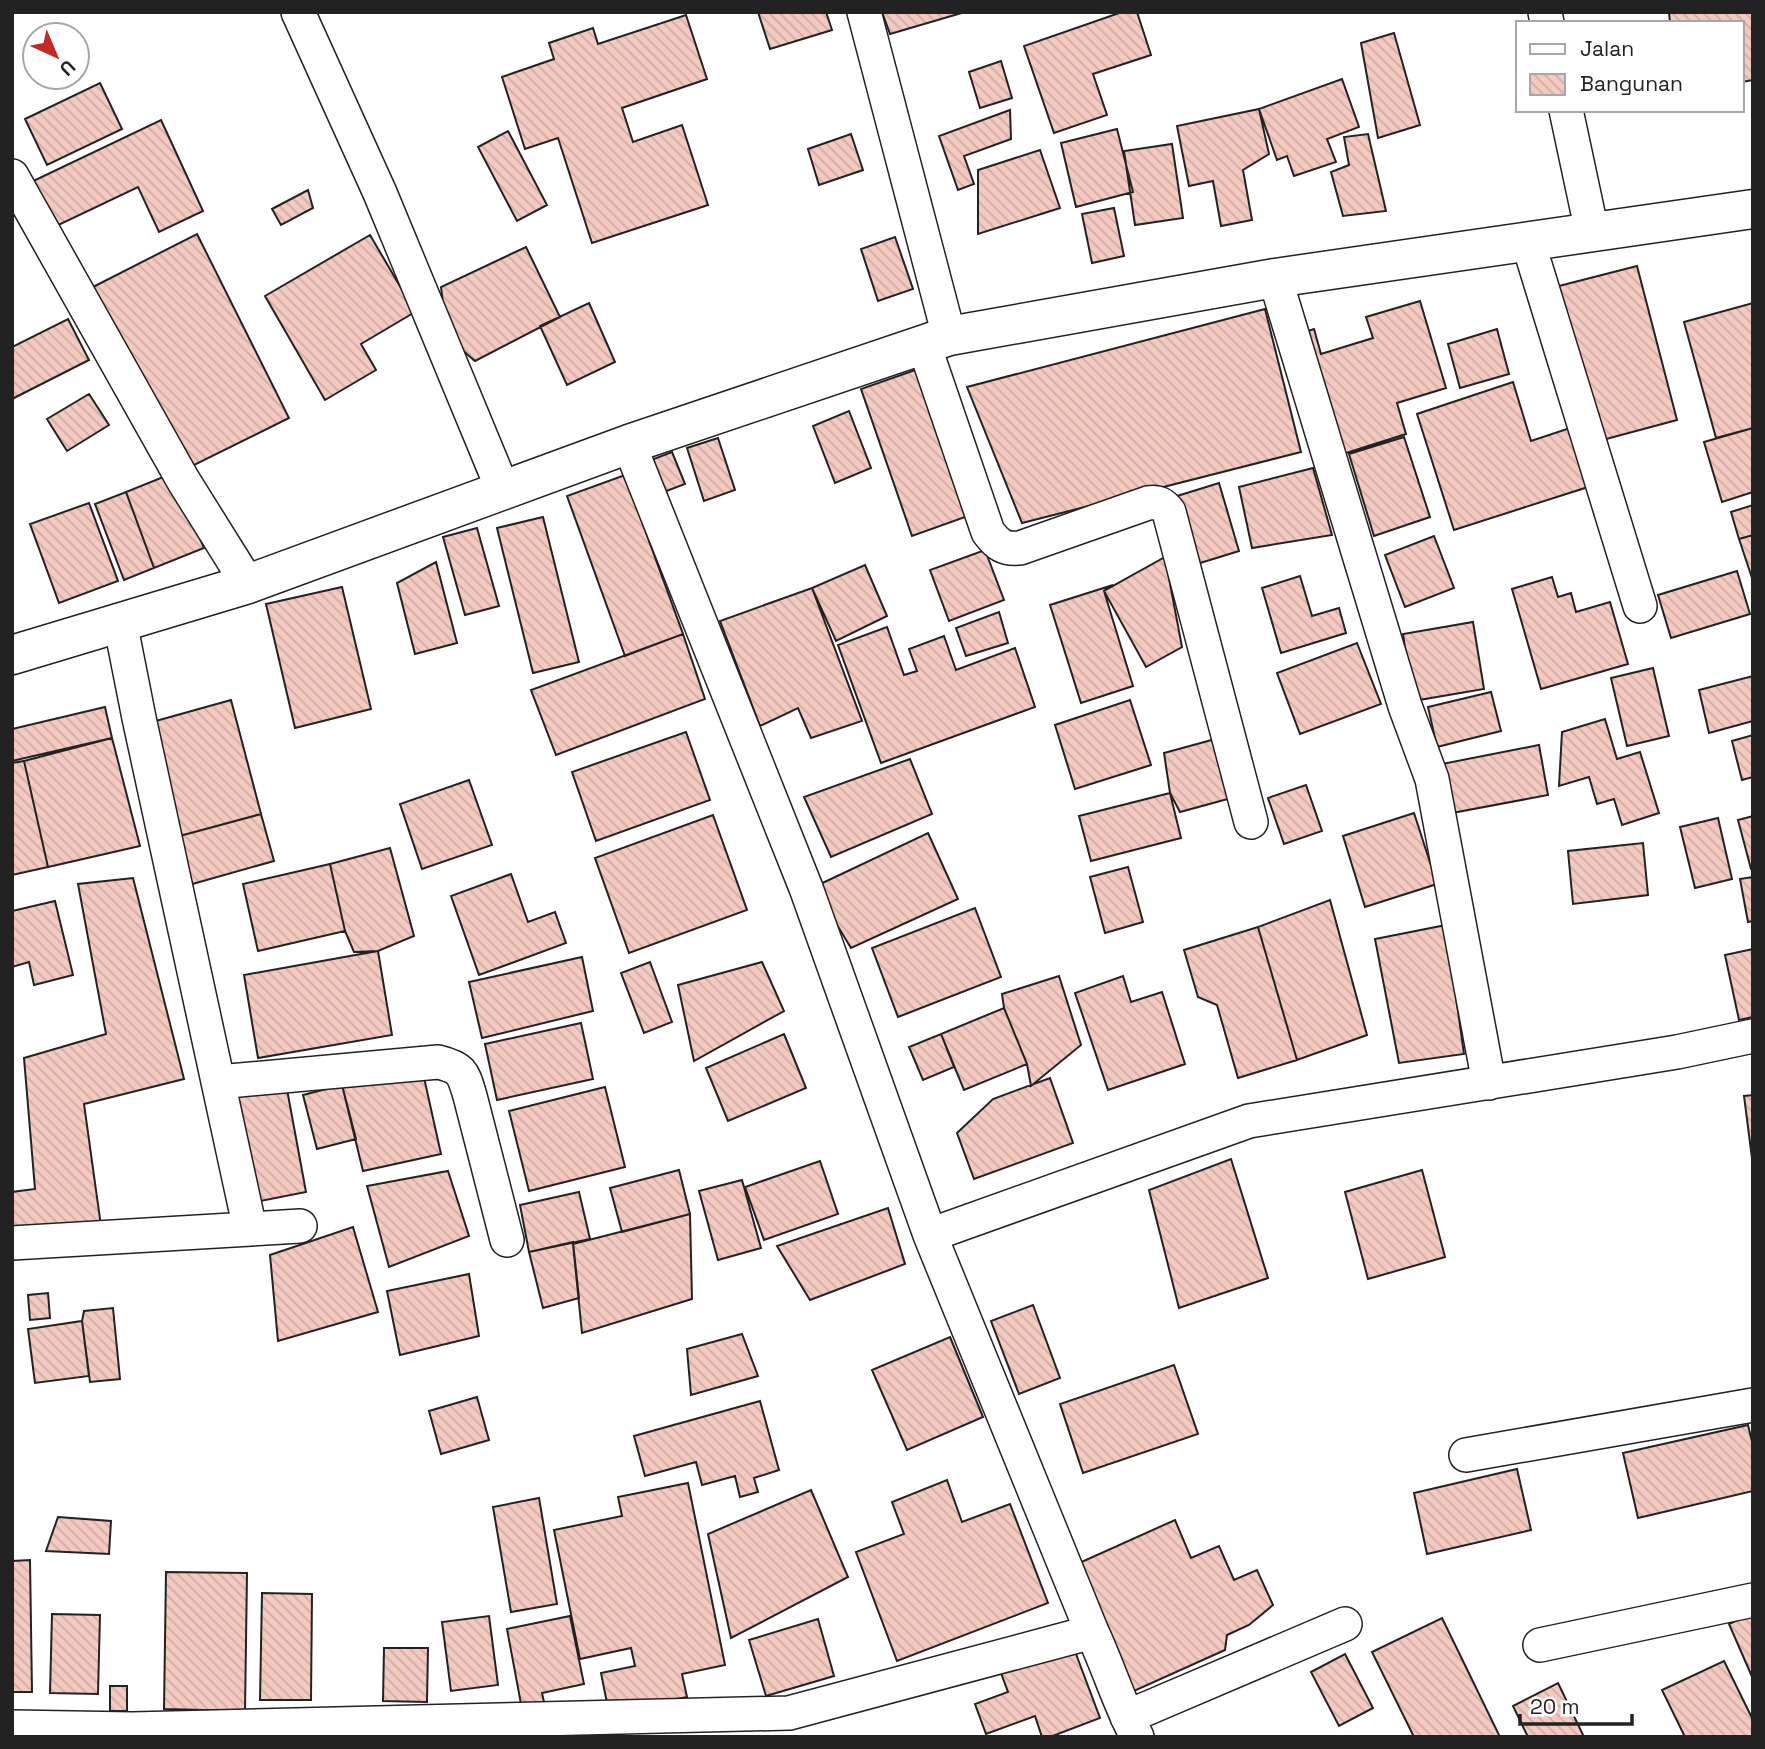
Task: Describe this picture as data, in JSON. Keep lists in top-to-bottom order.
{
  "legend": ["Jalan", "Bangunan"],
  "scale_bar": "20 m",
  "north": "bottom right"
}
